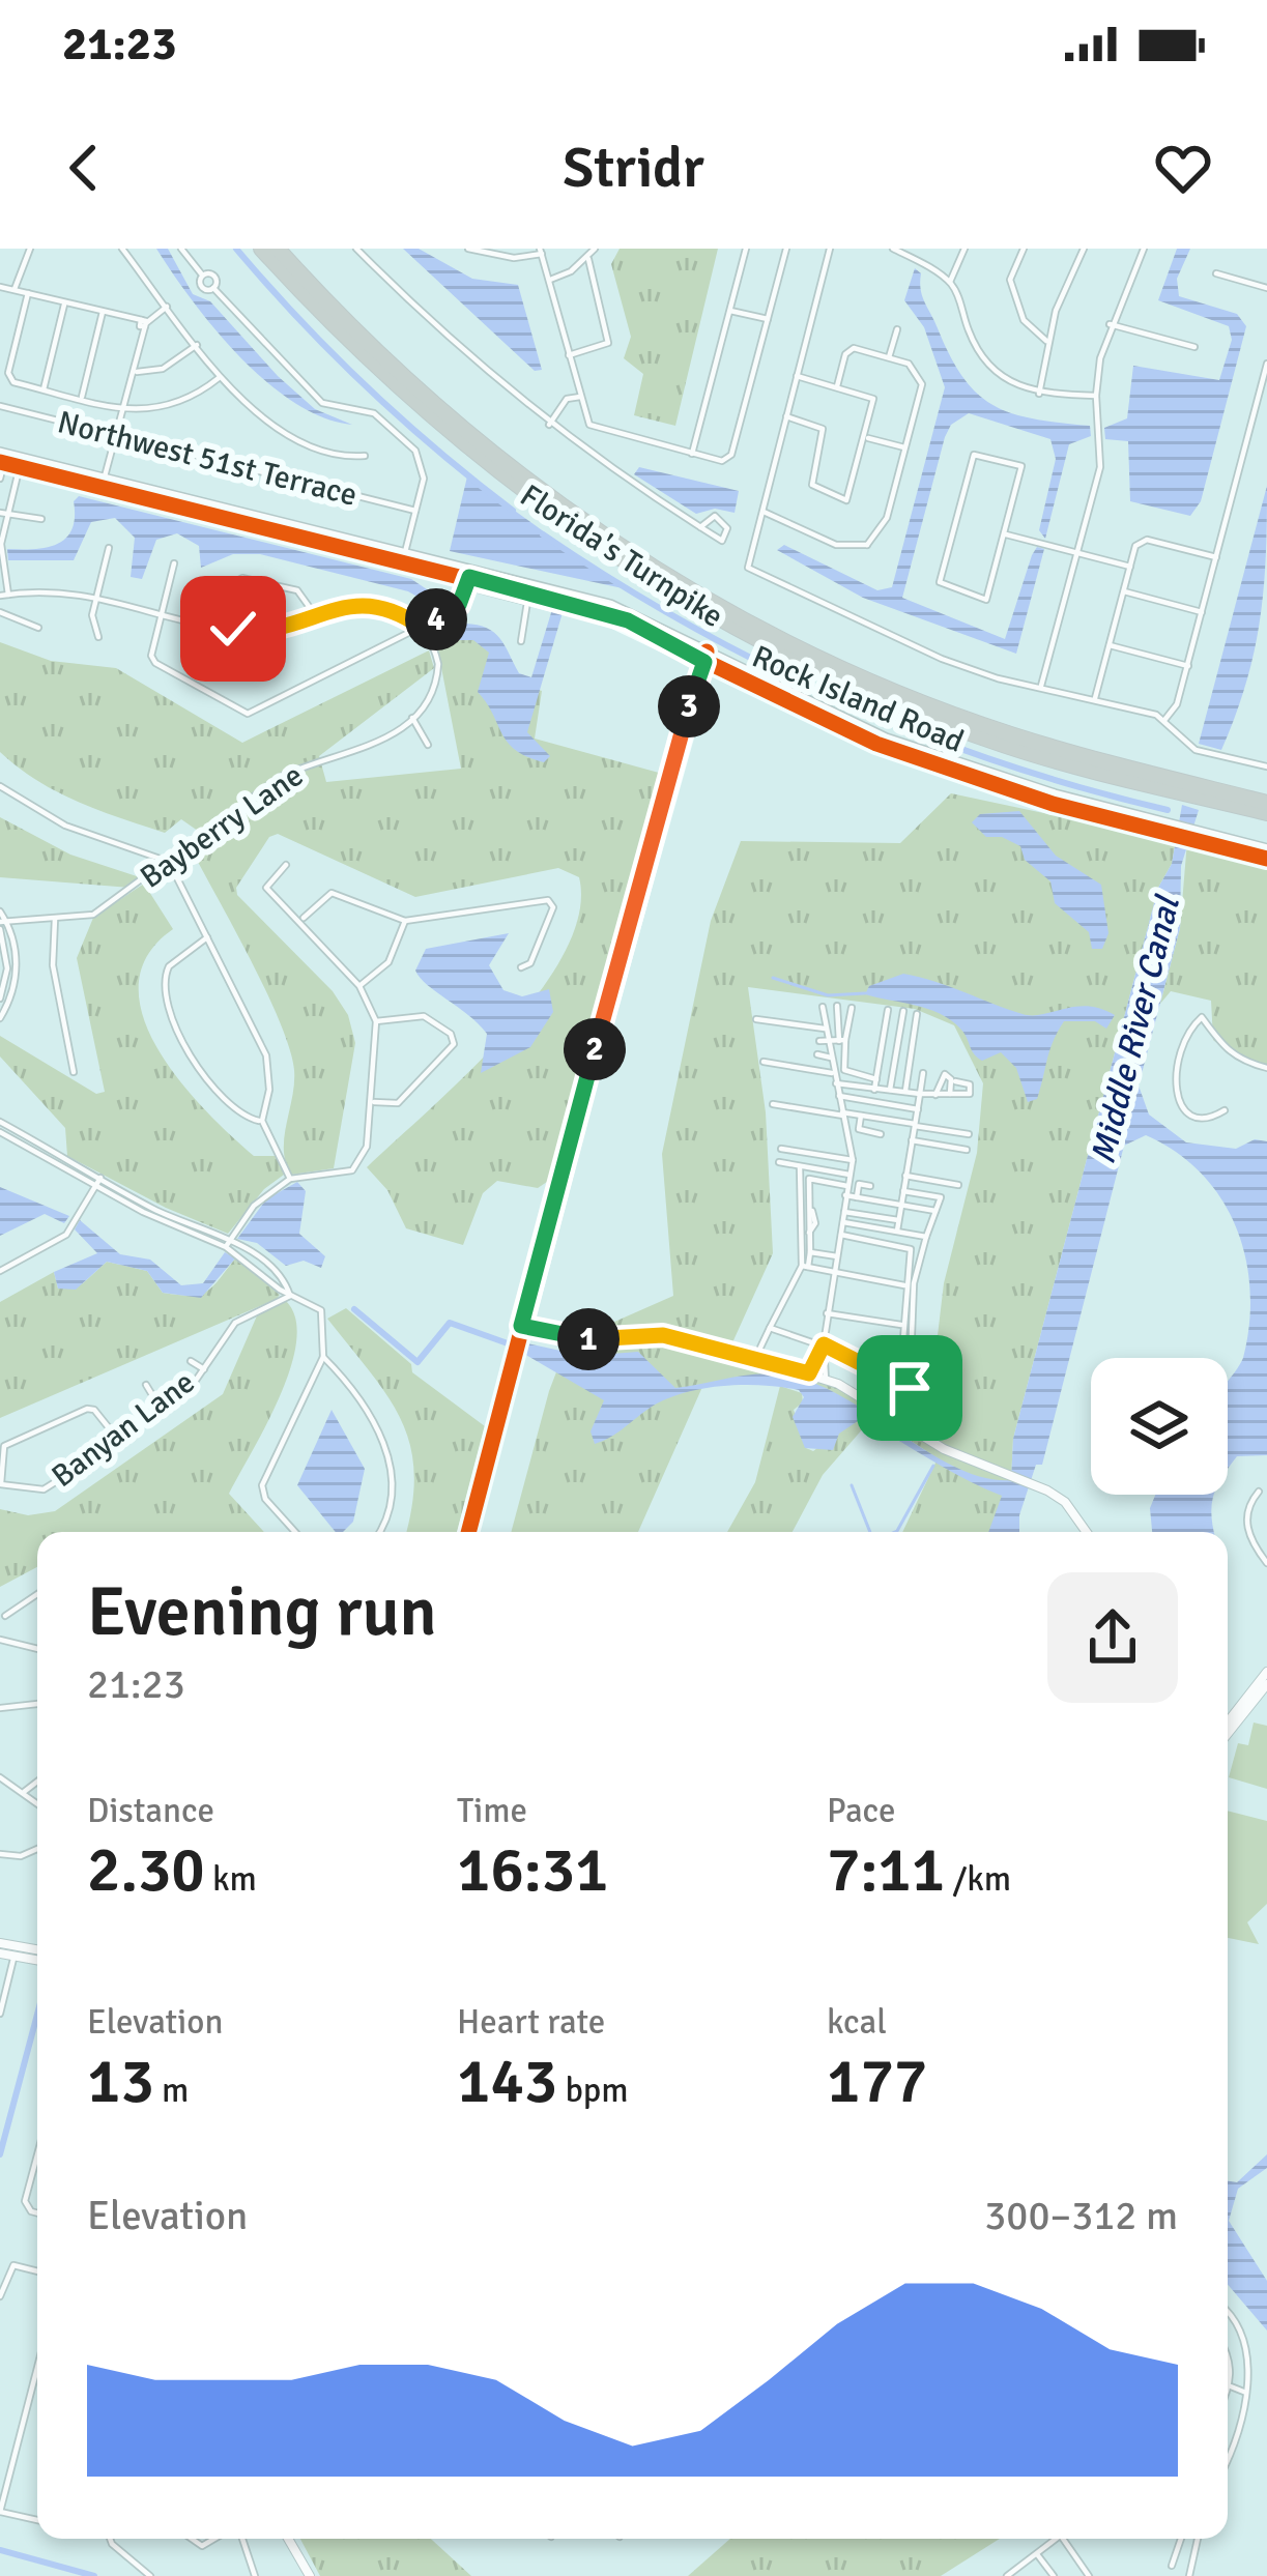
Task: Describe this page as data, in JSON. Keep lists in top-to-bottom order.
{
  "streets": {
    "highway": ["Florida's Turnpike"],
    "main road": ["Rock Island Road"],
    "street": ["Northwest 51st Terrace", "Bayberry Lane", "Banyan Lane"]
  },
  "water": ["Middle River Canal"],
  "page": {
    "status": "21:23",
    "header": "Stridr",
    "pins": [
      "4",
      "3",
      "2",
      "1"
    ],
    "heading": ["Evening run", "21:23"],
    "stats": [
      ["Distance", "2.30 km"],
      ["Time", "16:31"],
      ["Pace", "7:11 /km"],
      ["Elevation", "13 m"],
      ["Heart rate", "143 bpm"],
      ["kcal", "177"]
    ],
    "chart": ["Elevation", "300–312 m"]
  }
}
